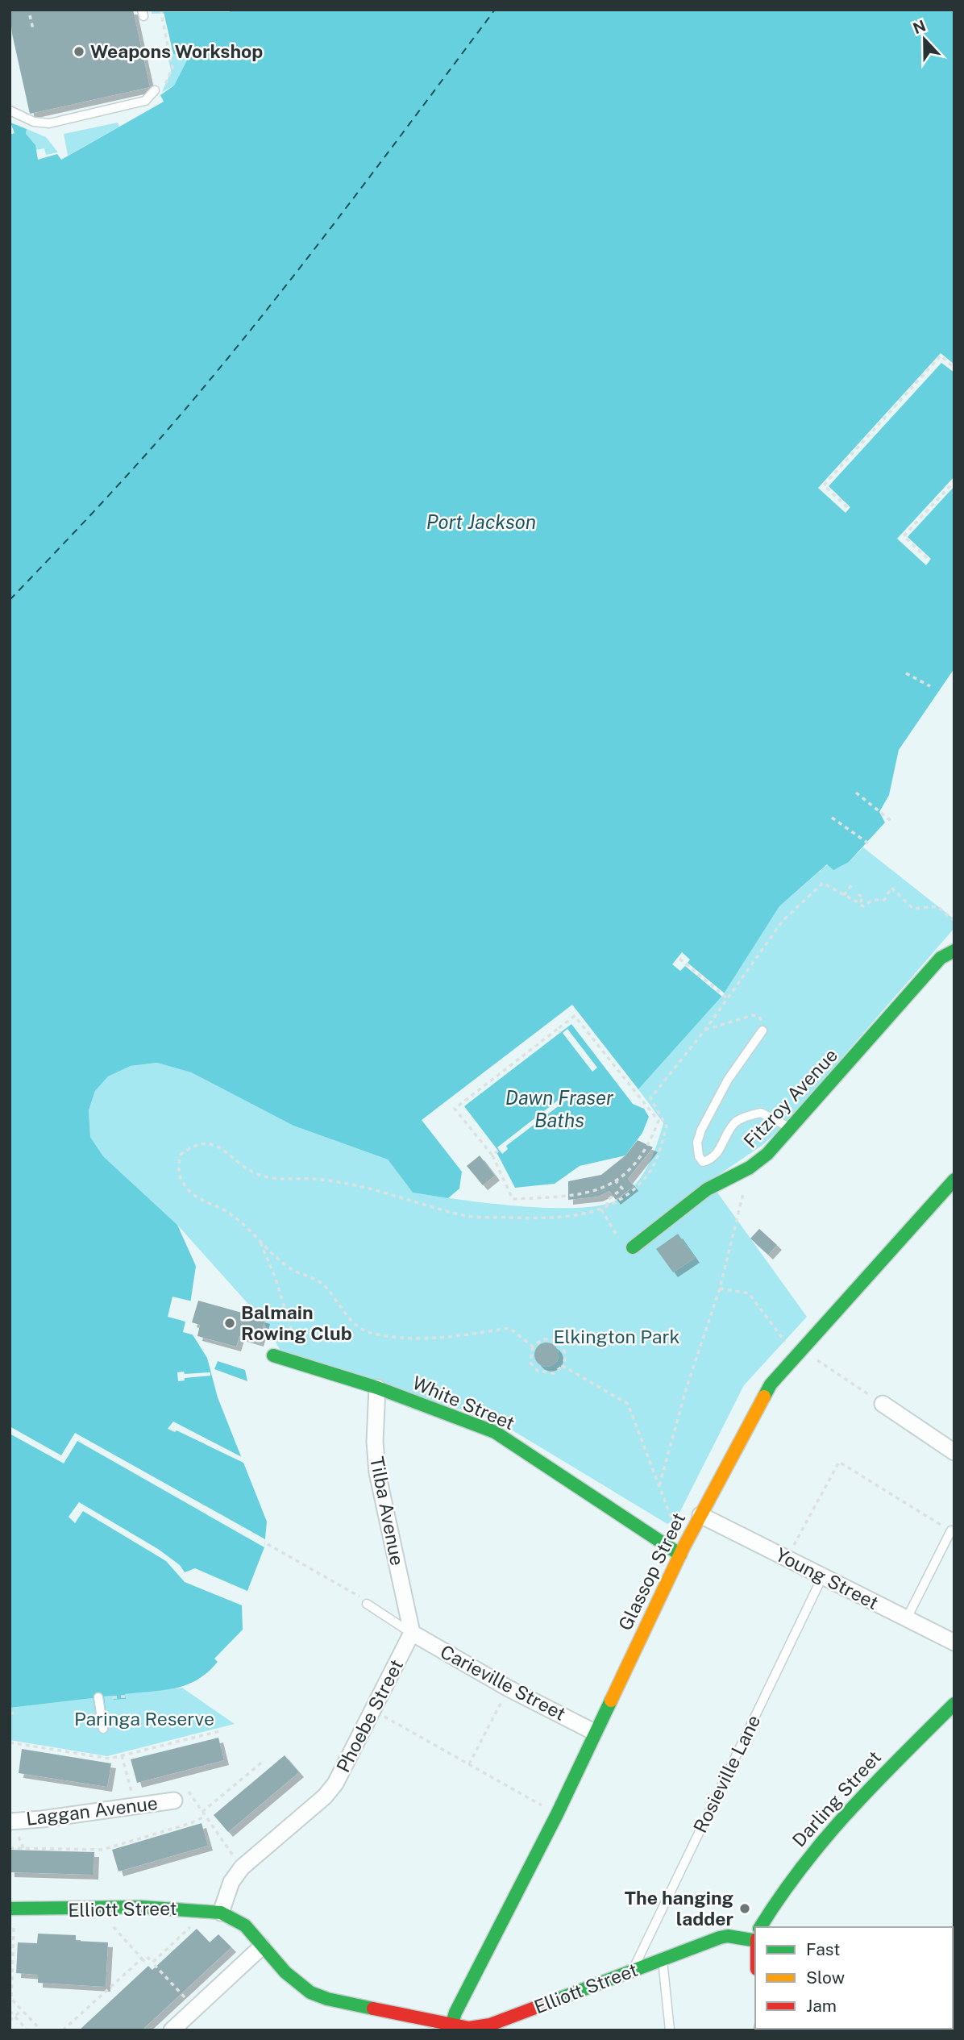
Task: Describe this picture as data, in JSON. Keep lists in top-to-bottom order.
{
  "streets": {
    "street": [
      "Fitzroy Avenue",
      "White Street",
      "Tilba Avenue",
      "Glassop Street",
      "Young Street",
      "Carieville Street",
      "Phoebe Street",
      "Darling Street",
      "Laggan Avenue",
      "Elliott Street"
    ],
    "lane": ["Rosieville Lane"]
  },
  "crossings": [
    ["White Street", "Tilba Avenue"],
    ["White Street", "Glassop Street"],
    ["Tilba Avenue", "Carieville Street"],
    ["Tilba Avenue", "Phoebe Street"],
    ["Glassop Street", "Young Street"],
    ["Glassop Street", "Carieville Street"],
    ["Glassop Street", "Elliott Street"],
    ["Young Street", "Rosieville Lane"],
    ["Carieville Street", "Phoebe Street"],
    ["Phoebe Street", "Elliott Street"],
    ["Rosieville Lane", "Elliott Street"]
  ],
  "water": ["Port Jackson", "Dawn Fraser Baths"],
  "parks": ["Elkington Park", "Paringa Reserve"],
  "places": ["Weapons Workshop", "Balmain Rowing Club", "The hanging ladder"],
  "legend": ["Fast", "Slow", "Jam"],
  "north": "top"
}
